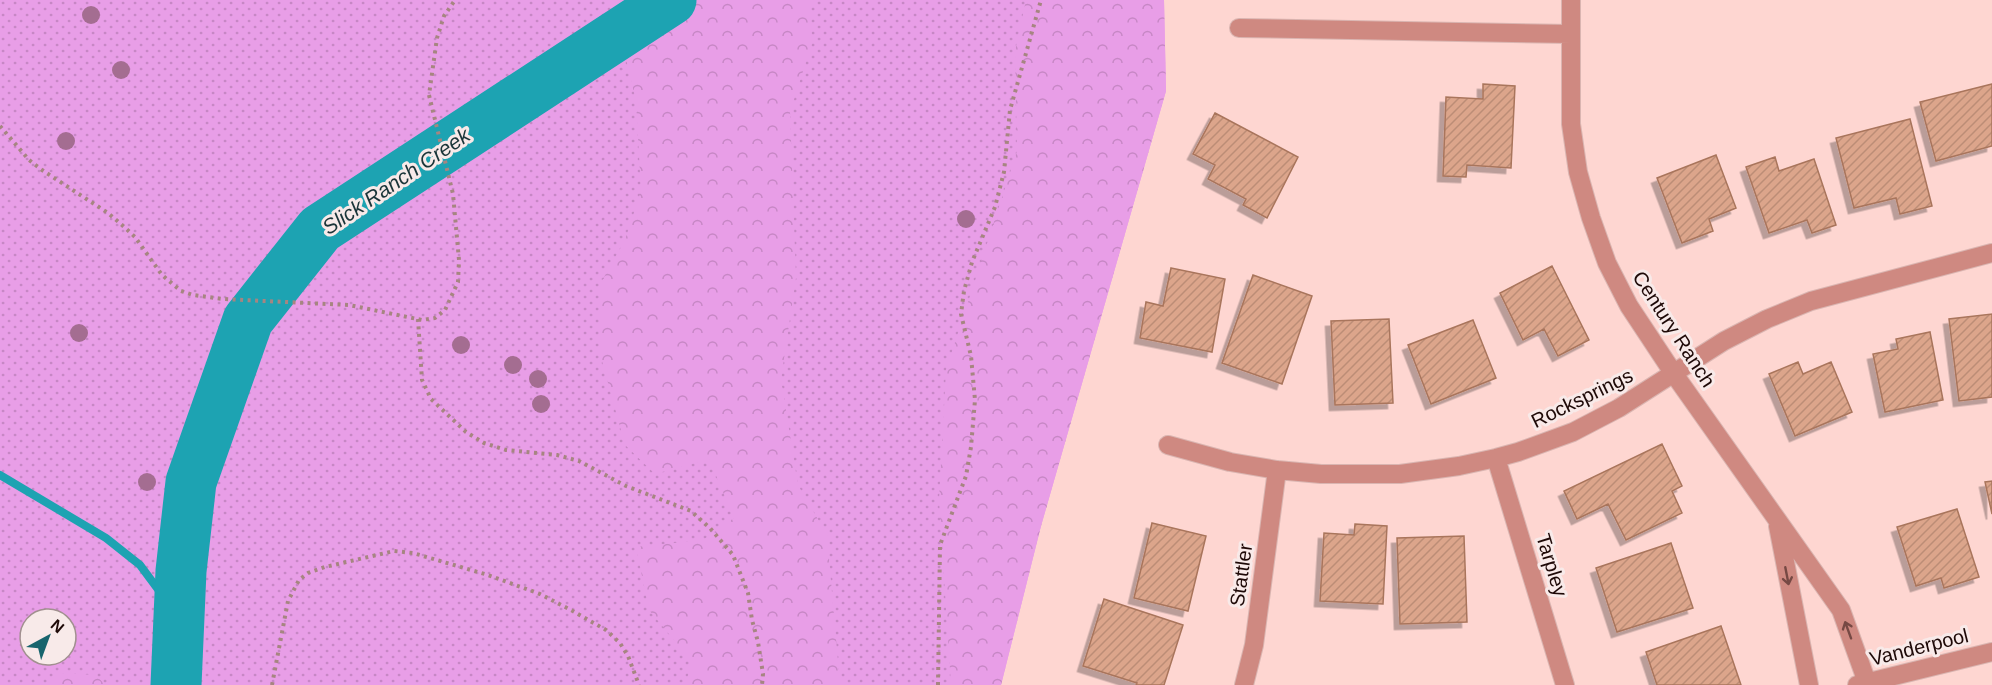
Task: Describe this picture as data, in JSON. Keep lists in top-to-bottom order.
{
  "streets": {
    "street": [
      "Century Ranch",
      "Rocksprings",
      "Tarpley",
      "Stattler",
      "Vanderpool"
    ]
  },
  "crossings": [
    ["Century Ranch", "Rocksprings"],
    ["Century Ranch", "Vanderpool"],
    ["Rocksprings", "Tarpley"],
    ["Rocksprings", "Stattler"]
  ],
  "water": ["Slick Ranch Creek"],
  "north": "top right"
}
